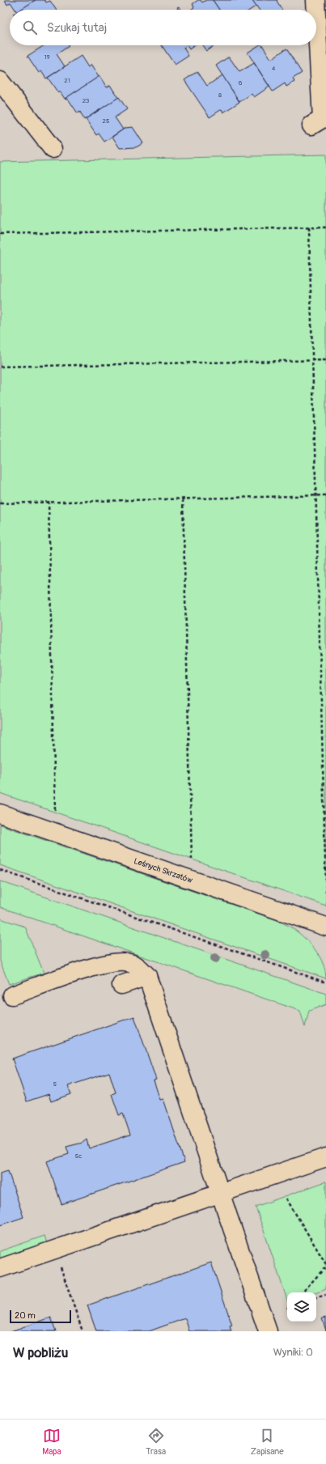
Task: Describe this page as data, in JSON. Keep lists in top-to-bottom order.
{
  "streets": {
    "street": ["Leśnych Skrzatów"]
  },
  "house_numbers": [
    "19",
    "4",
    "21",
    "6",
    "8",
    "23",
    "25",
    "5",
    "5c"
  ],
  "scale_bar": "20 m",
  "page": {
    "search": "Szukaj tutaj",
    "scale": "20 m",
    "heading": ["W pobliżu", "Wyniki: 0"],
    "nav": ["Mapa", "Trasa", "Zapisane"]
  }
}
